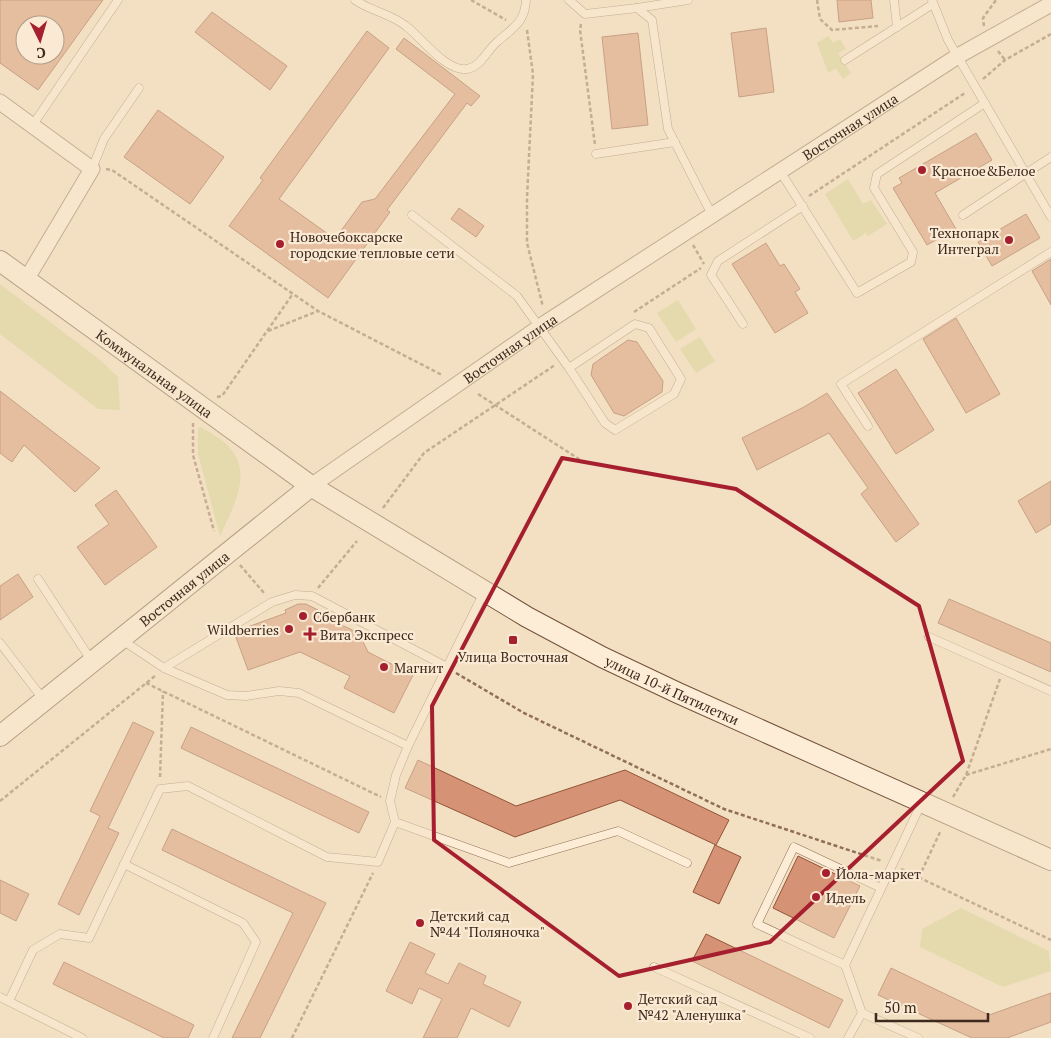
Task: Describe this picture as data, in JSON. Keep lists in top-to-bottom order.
{
  "streets": {
    "main road": ["Восточная улица", "Коммунальная улица", "улица 10-й Пятилетки"]
  },
  "crossings": [
    ["Восточная улица", "Коммунальная улица"],
    ["Восточная улица", "улица 10-й Пятилетки"],
    ["Коммунальная улица", "улица 10-й Пятилетки"]
  ],
  "places": {
    "other": [
      "Красное&Белое",
      "Технопарк Интеграл",
      "Новочебоксарске городские тепловые сети",
      "Сбербанк",
      "Wildberries",
      "Магнит",
      "Йола-маркет",
      "Идель",
      "Детский сад №44 \"Поляночка\"",
      "Детский сад №42 \"Аленушка\""
    ],
    "health": ["Вита Экспресс"],
    "transit": ["Улица Восточная"]
  },
  "scale_bar": "50 m",
  "north": "bottom"
}
